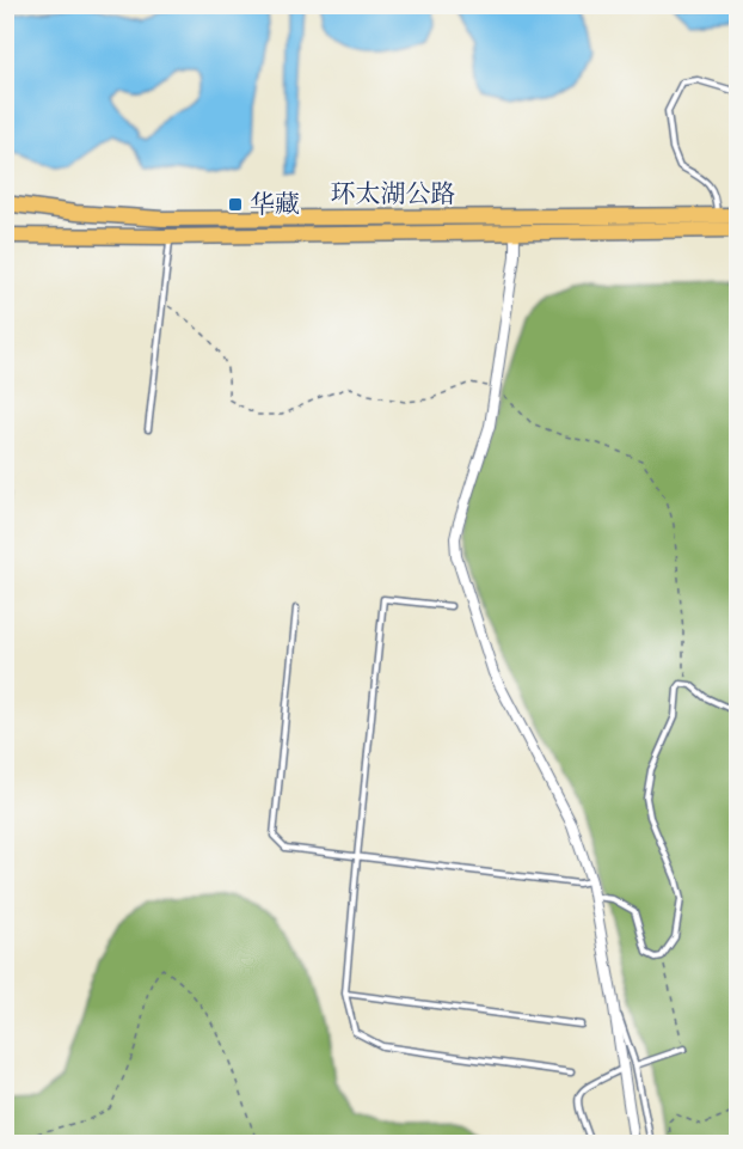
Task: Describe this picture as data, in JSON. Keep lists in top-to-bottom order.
{
  "streets": {
    "highway": ["环太湖公路"]
  },
  "places": {
    "transit": ["华藏"]
  }
}
